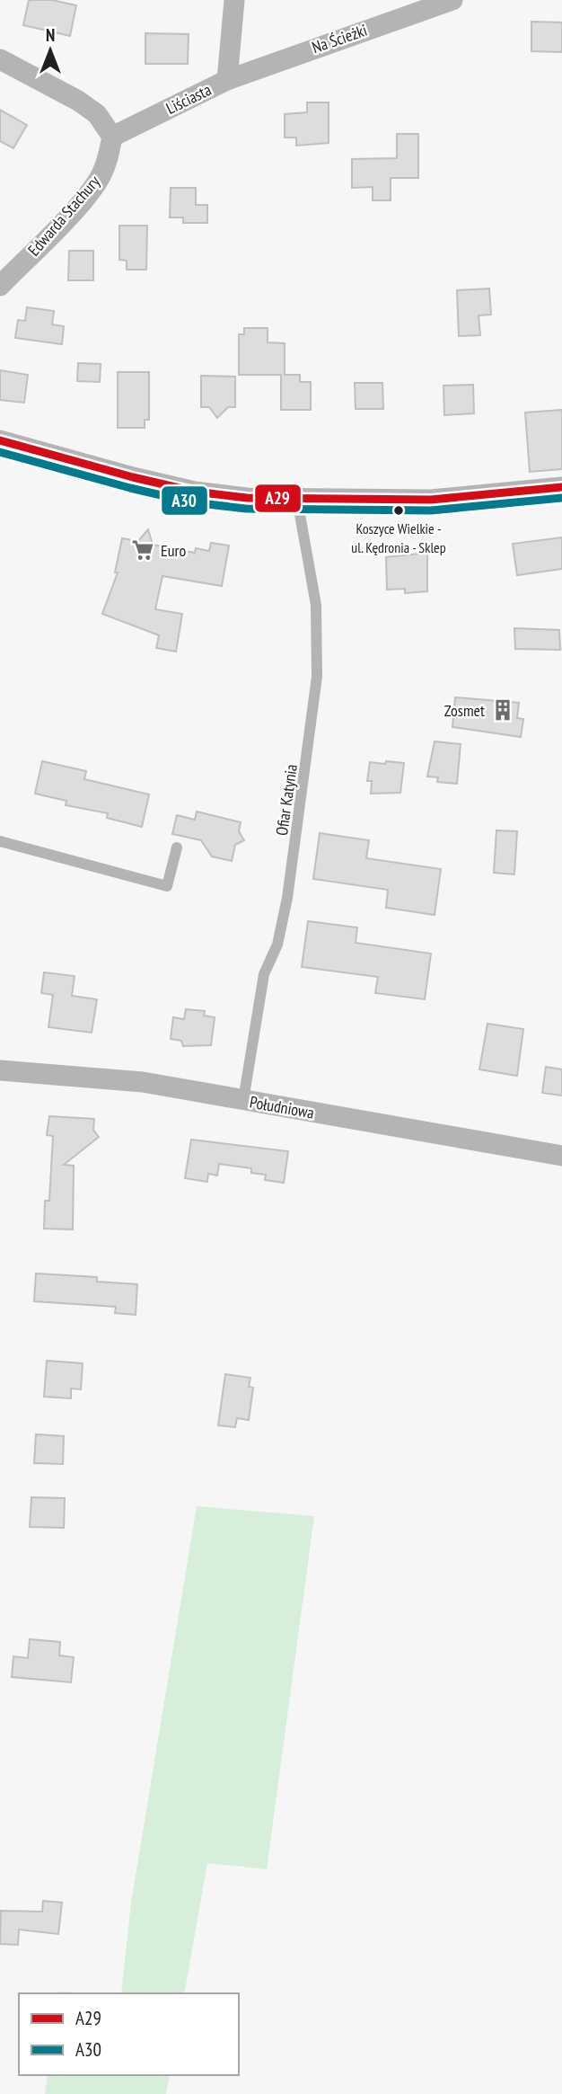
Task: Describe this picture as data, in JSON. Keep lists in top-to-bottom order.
{
  "streets": {
    "street": [
      "Na Ścieżki",
      "Liściasta",
      "Edwarda Stachury",
      "Południowa"
    ],
    "lane": ["Ofiar Katynia"]
  },
  "crossings": [
    ["Na Ścieżki", "Liściasta"],
    ["Liściasta", "Edwarda Stachury"],
    ["Ofiar Katynia", "Południowa"]
  ],
  "places": {
    "other": ["Koszyce Wielkie - ul. Kędronia - Sklep"],
    "supermarket": ["Euro"],
    "building": ["Zosmet"]
  },
  "lines": ["transit line A29", "transit line A30"],
  "legend": ["A29", "A30"],
  "north": "top"
}
